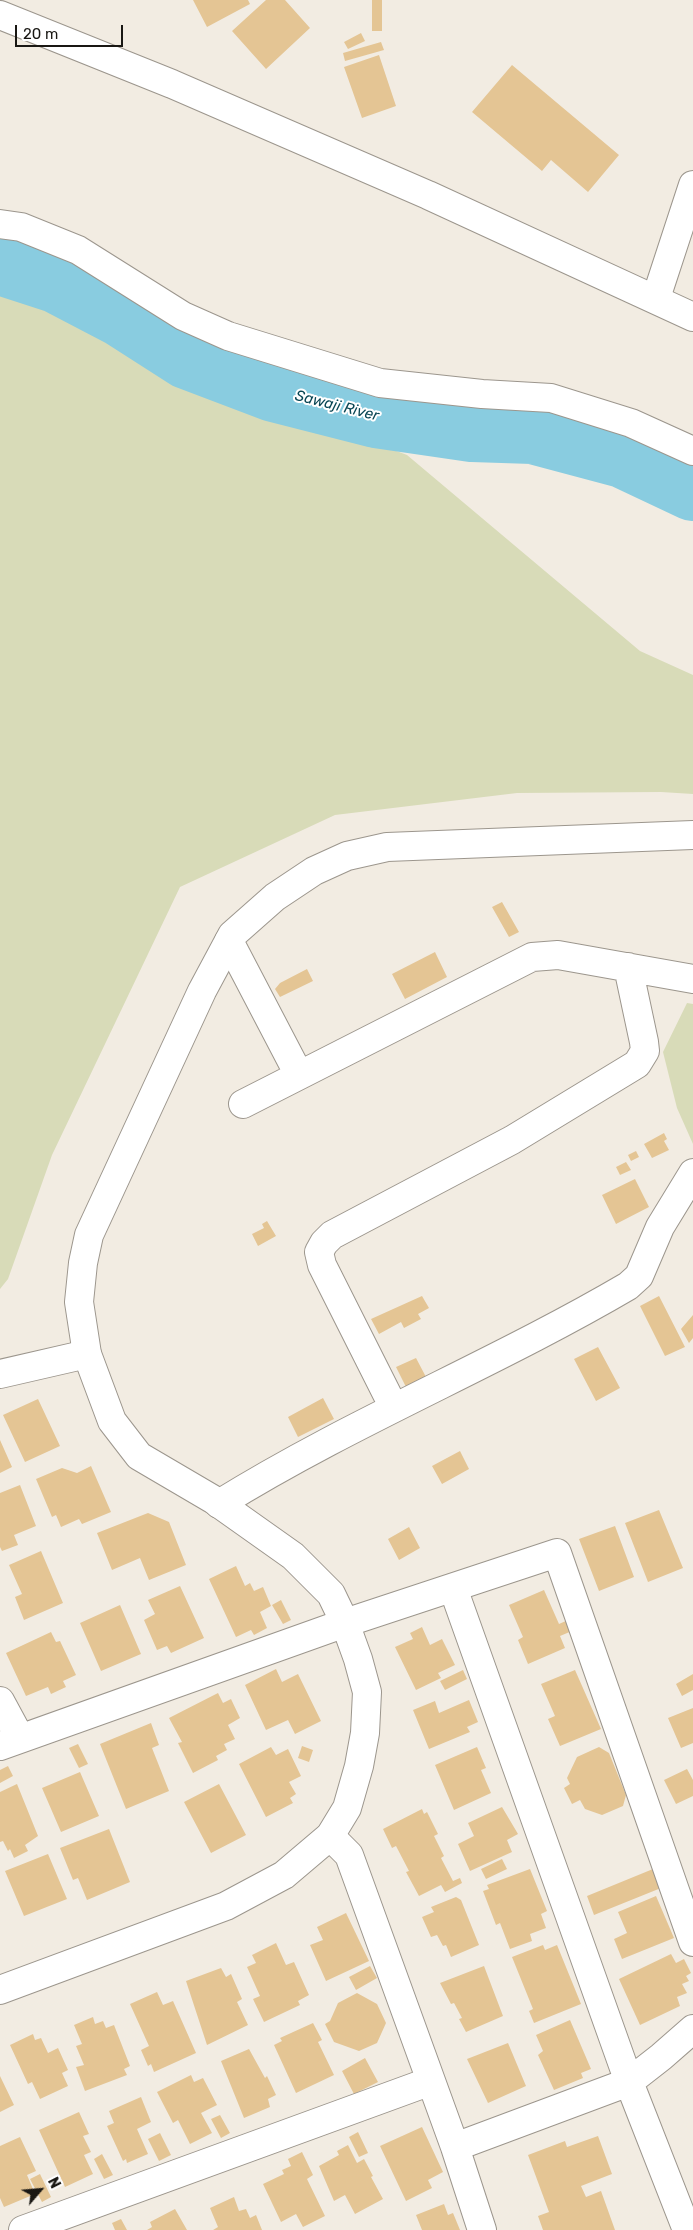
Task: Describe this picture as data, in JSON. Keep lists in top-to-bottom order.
{
  "water": ["Sawaji River"],
  "scale_bar": "20 m",
  "north": "top right"
}
